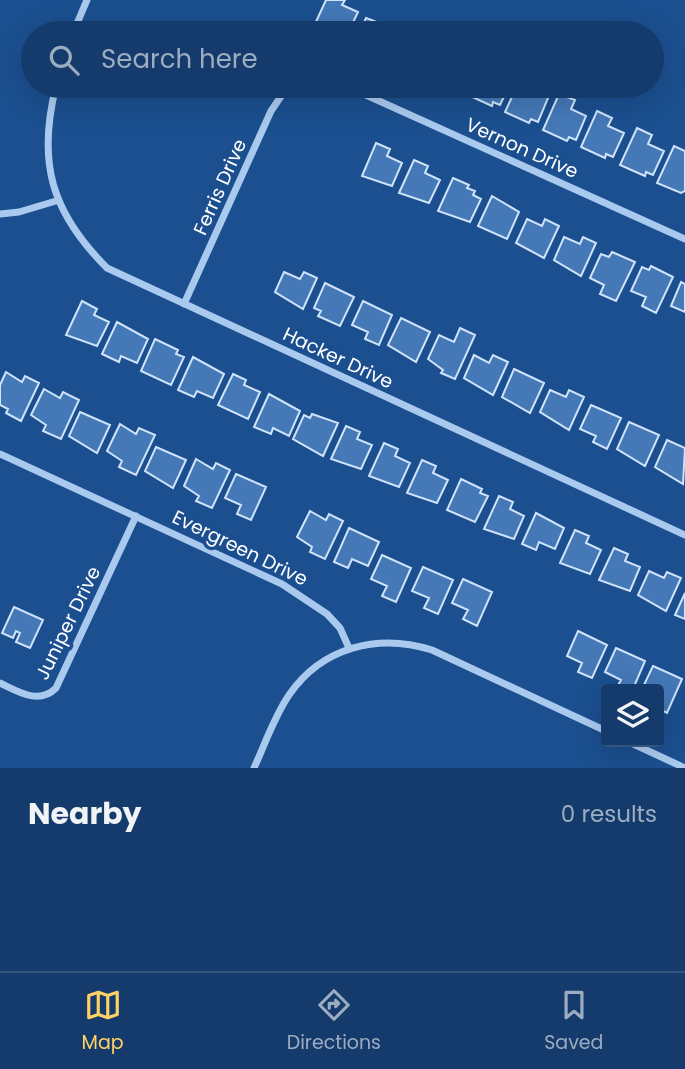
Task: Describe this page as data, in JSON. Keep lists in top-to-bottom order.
{
  "streets": {
    "street": [
      "Vernon Drive",
      "Ferris Drive",
      "Hacker Drive",
      "Evergreen Drive",
      "Juniper Drive"
    ]
  },
  "crossings": [
    ["Ferris Drive", "Hacker Drive"],
    ["Evergreen Drive", "Juniper Drive"]
  ],
  "page": {
    "search": "Search here",
    "heading": ["Nearby", "0 results"],
    "nav": ["Map", "Directions", "Saved"]
  }
}
